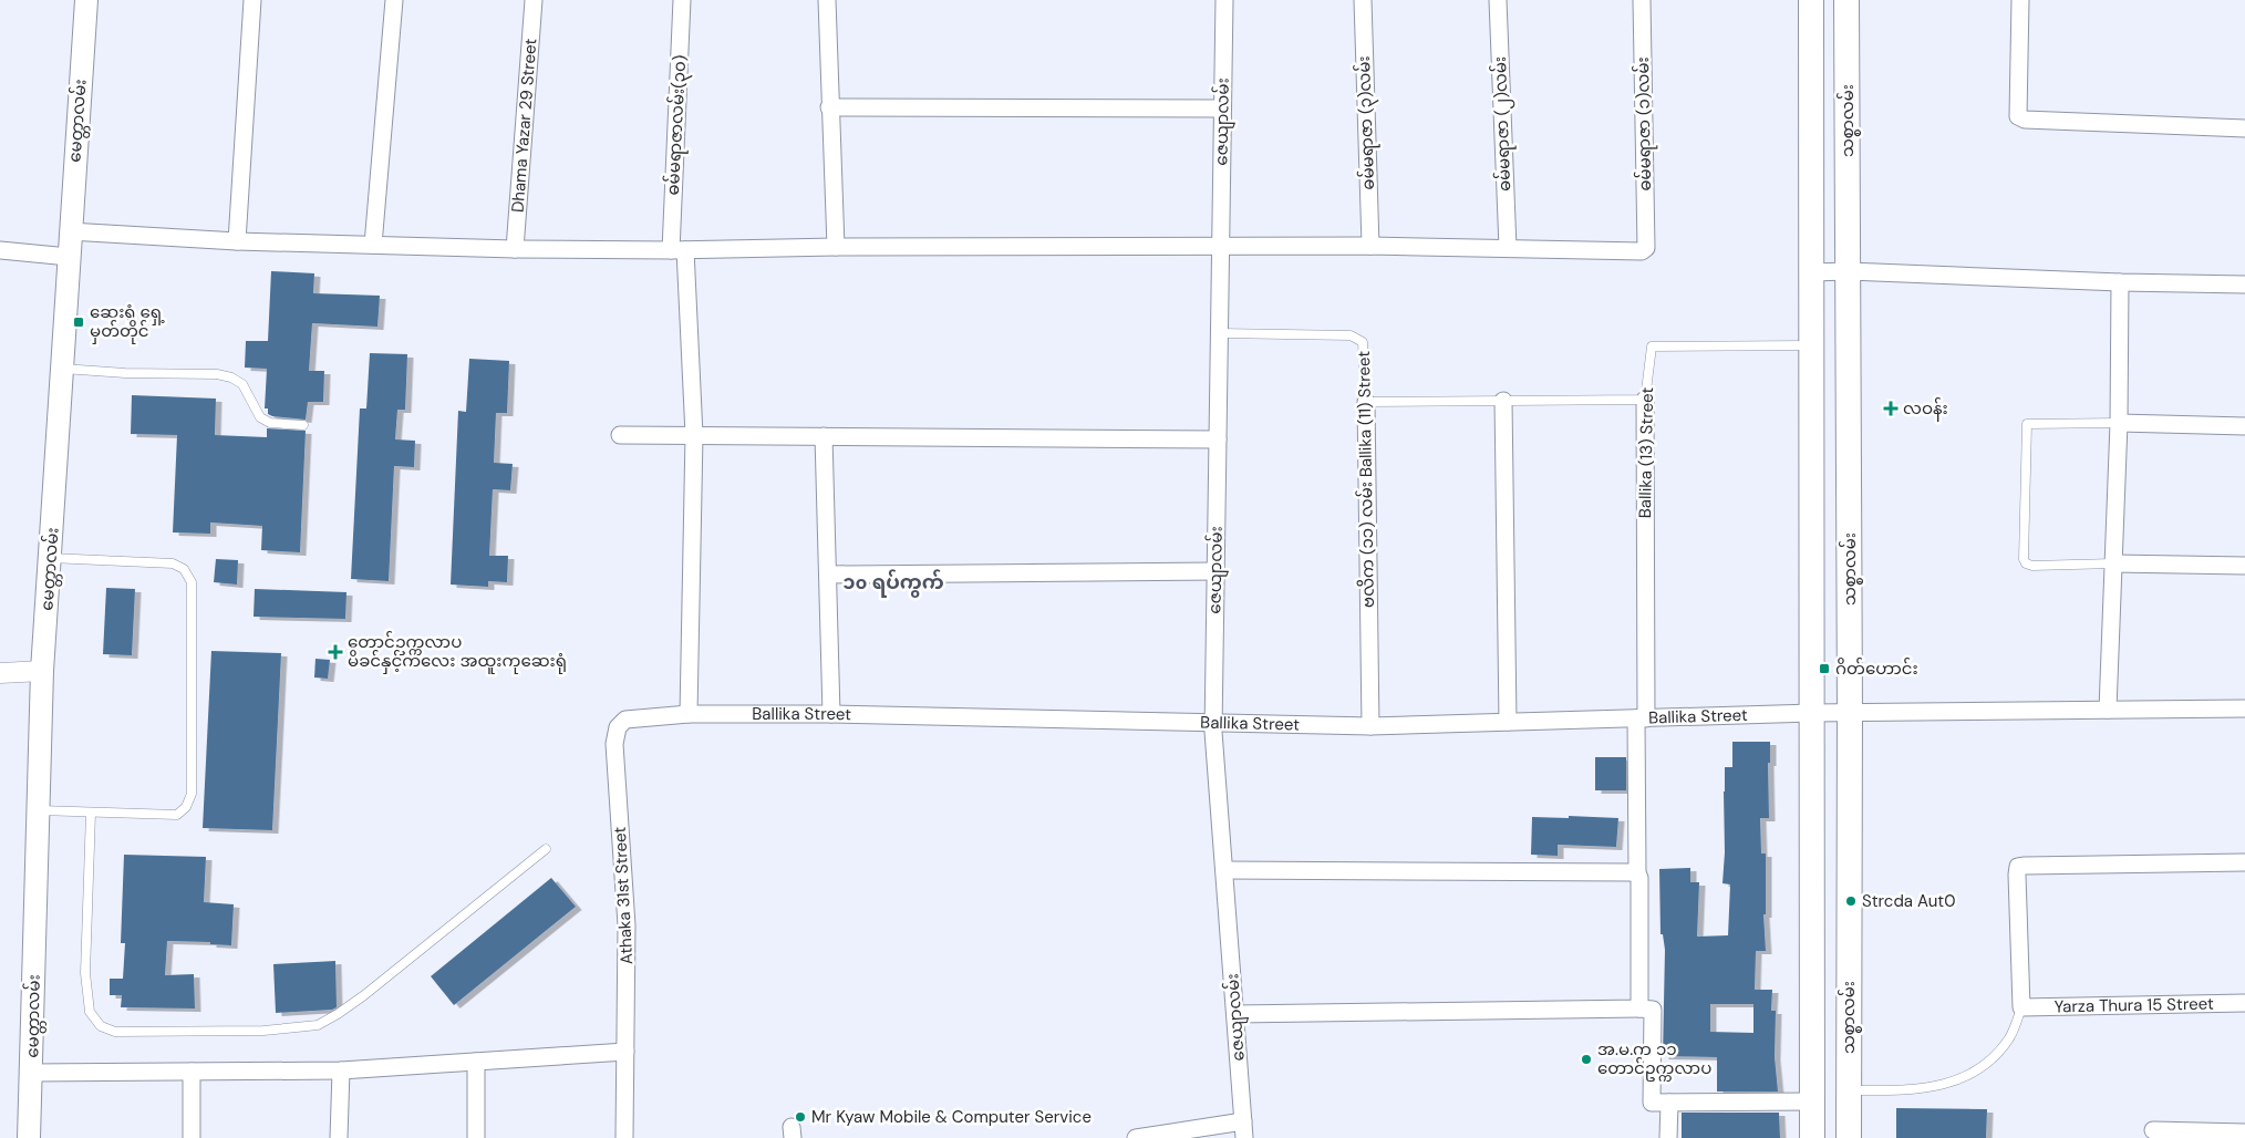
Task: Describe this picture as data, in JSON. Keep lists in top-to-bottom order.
{
  "streets": {
    "main road": ["မေတ္တာလမ်း", "သစ္စာလမ်း"],
    "street": [
      "ဇေယျာလမ်း",
      "ဓမ်မရာဇာ (၃)လမ်း",
      "Dhama Yazar 29 Street",
      "ဓမ်မရာဇာ (၂)လမ်း",
      "ဓမ်မရာဇာ (၁)လမ်း",
      "ဓမ်မရာဇာလမ်း(၃၀)",
      "Ballika (13) Street",
      "ဗလိက (၁၁) လမ်း Ballika (11) Street",
      "Ballika Street",
      "Athaka 31st Street",
      "Yarza Thura 15 Street"
    ]
  },
  "crossings": [
    ["သစ္စာလမ်း", "Ballika Street"],
    ["ဇေယျာလမ်း", "ဗလိက (၁၁) လမ်း Ballika (11) Street"],
    ["ဇေယျာလမ်း", "Ballika Street"],
    ["ဓမ်မရာဇာ (၂)လမ်း", "ဓမ်မရာဇာ (၁)လမ်း"],
    ["ဓမ်မရာဇာလမ်း(၃၀)", "Ballika Street"],
    ["ဓမ်မရာဇာလမ်း(၃၀)", "Athaka 31st Street"],
    ["Ballika (13) Street", "Ballika Street"],
    ["ဗလိက (၁၁) လမ်း Ballika (11) Street", "Ballika Street"],
    ["Ballika Street", "Athaka 31st Street"]
  ],
  "districts": ["၁o ရပ်ကွက်"],
  "places": {
    "transit": ["ဆေးရုံ ရှေ့ မှတ်တိုင်", "ဂိတ်ဟောင်း"],
    "health": ["လဝန်း", "တောင်ဥက္ကလာပ မိခင်နှင့်ကလေး အထူးကုဆေးရုံ"],
    "other": ["Strcda Aut0", "အ.မ.က ၁၁ တောင်ဥက္ကလာပ", "Mr Kyaw Mobile & Computer Service"]
  }
}
